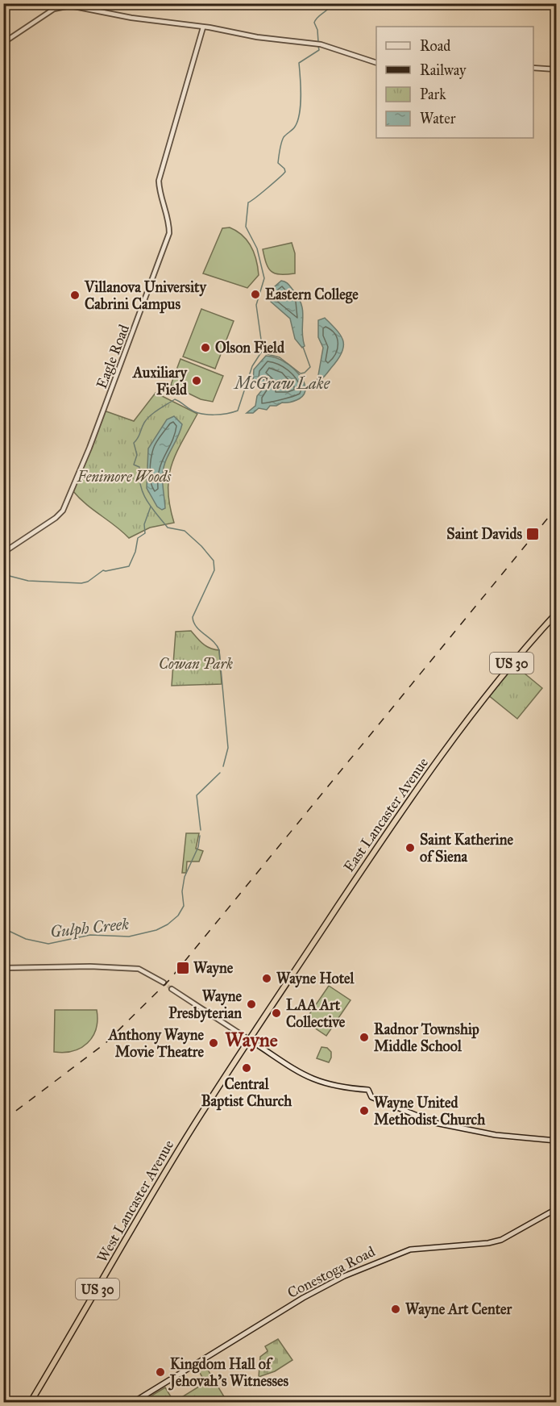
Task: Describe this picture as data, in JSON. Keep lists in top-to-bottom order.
{
  "streets": {
    "highway": ["US 30", "East Lancaster Avenue", "West Lancaster Avenue"],
    "main road": ["Conestoga Road"],
    "street": ["Eagle Road"]
  },
  "crossings": [
    ["East Lancaster Avenue", "West Lancaster Avenue"]
  ],
  "districts": ["Wayne"],
  "water": ["McGraw Lake", "Gulph Creek"],
  "parks": ["Fenimore Woods", "Cowan Park"],
  "places": {
    "other": [
      "Eastern College",
      "Villanova University Cabrini Campus",
      "Olson Field",
      "Auxiliary Field",
      "Saint Katherine of Siena",
      "Wayne Hotel",
      "Wayne Presbyterian",
      "LAA Art Collective",
      "Radnor Township Middle School",
      "Anthony Wayne Movie Theatre",
      "Central Baptist Church",
      "Wayne United Methodist Church",
      "Wayne Art Center",
      "Kingdom Hall of Jehovah's Witnesses"
    ],
    "transit": ["Saint Davids", "Wayne"]
  },
  "legend": [
    "Road",
    "Railway",
    "Park",
    "Water"
  ]
}
